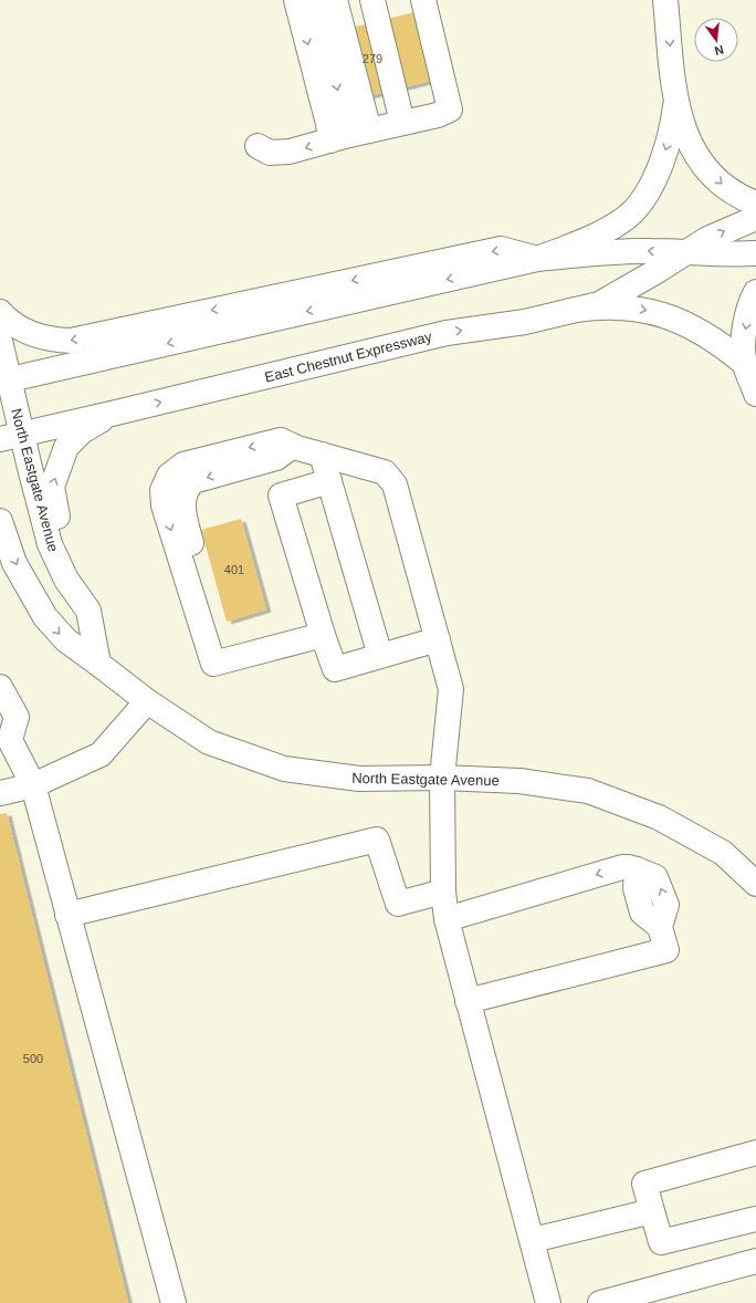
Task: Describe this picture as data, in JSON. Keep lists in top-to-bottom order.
{
  "streets": {
    "main road": ["East Chestnut Expressway", "North Eastgate Avenue"]
  },
  "crossings": [
    ["East Chestnut Expressway", "North Eastgate Avenue"]
  ],
  "house_numbers": ["279", "401", "500"],
  "north": "bottom"
}
